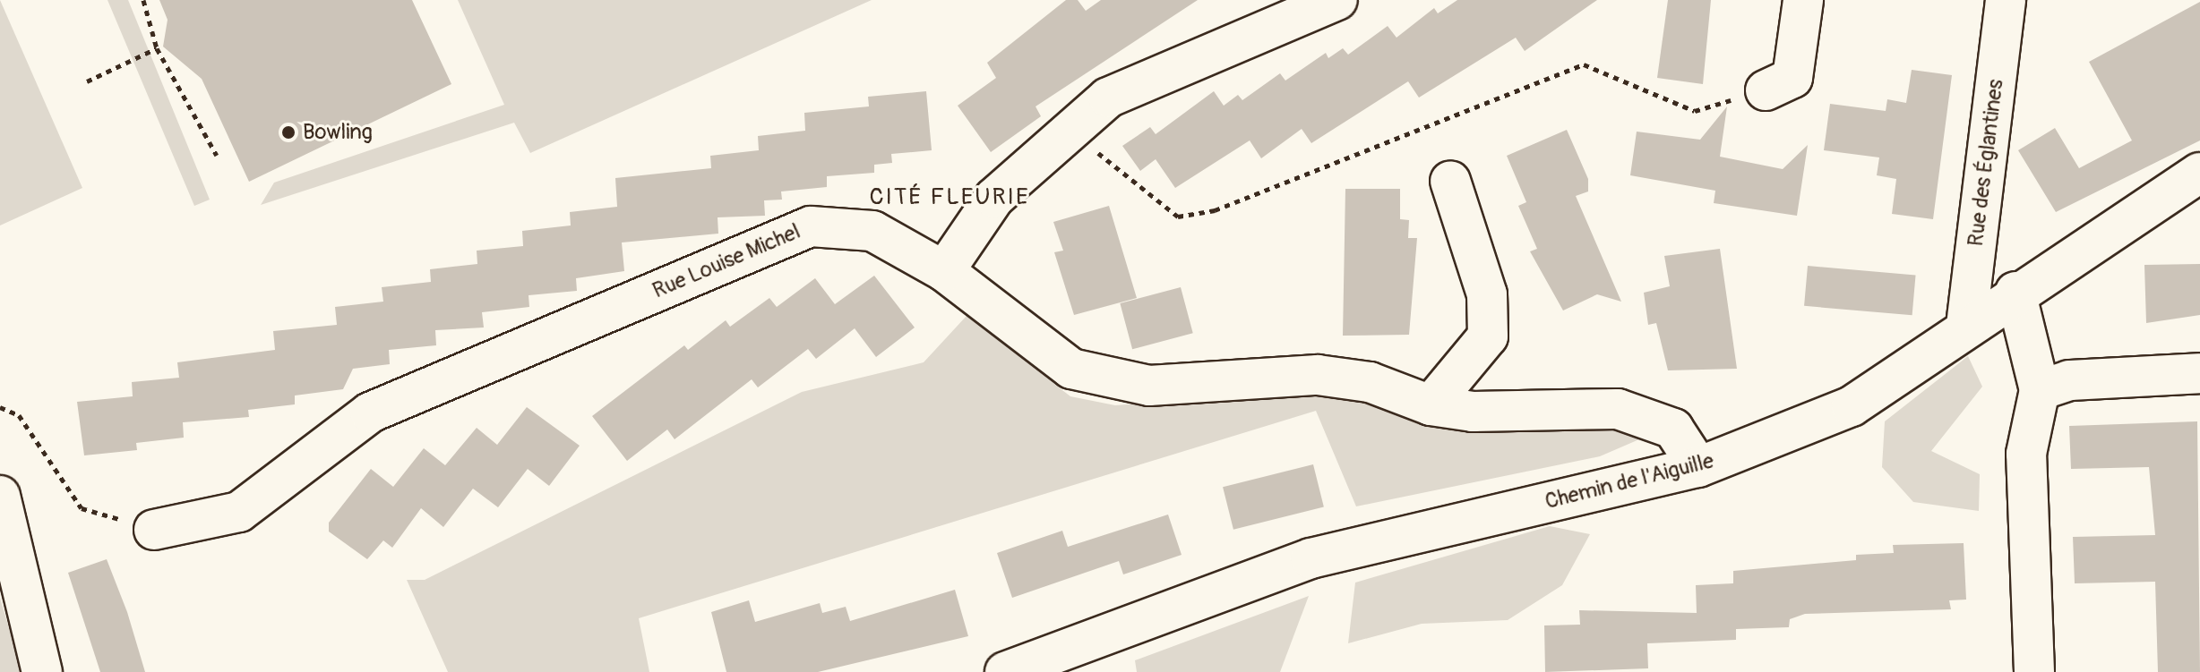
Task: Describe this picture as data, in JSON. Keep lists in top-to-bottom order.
{
  "streets": {
    "street": ["Rue des Églantines", "Rue Louise Michel", "Chemin de l'Aiguille"]
  },
  "crossings": [
    ["Rue des Églantines", "Chemin de l'Aiguille"],
    ["Rue Louise Michel", "Chemin de l'Aiguille"]
  ],
  "districts": ["CITÉ FLEURIE"],
  "places": ["Bowling"]
}
